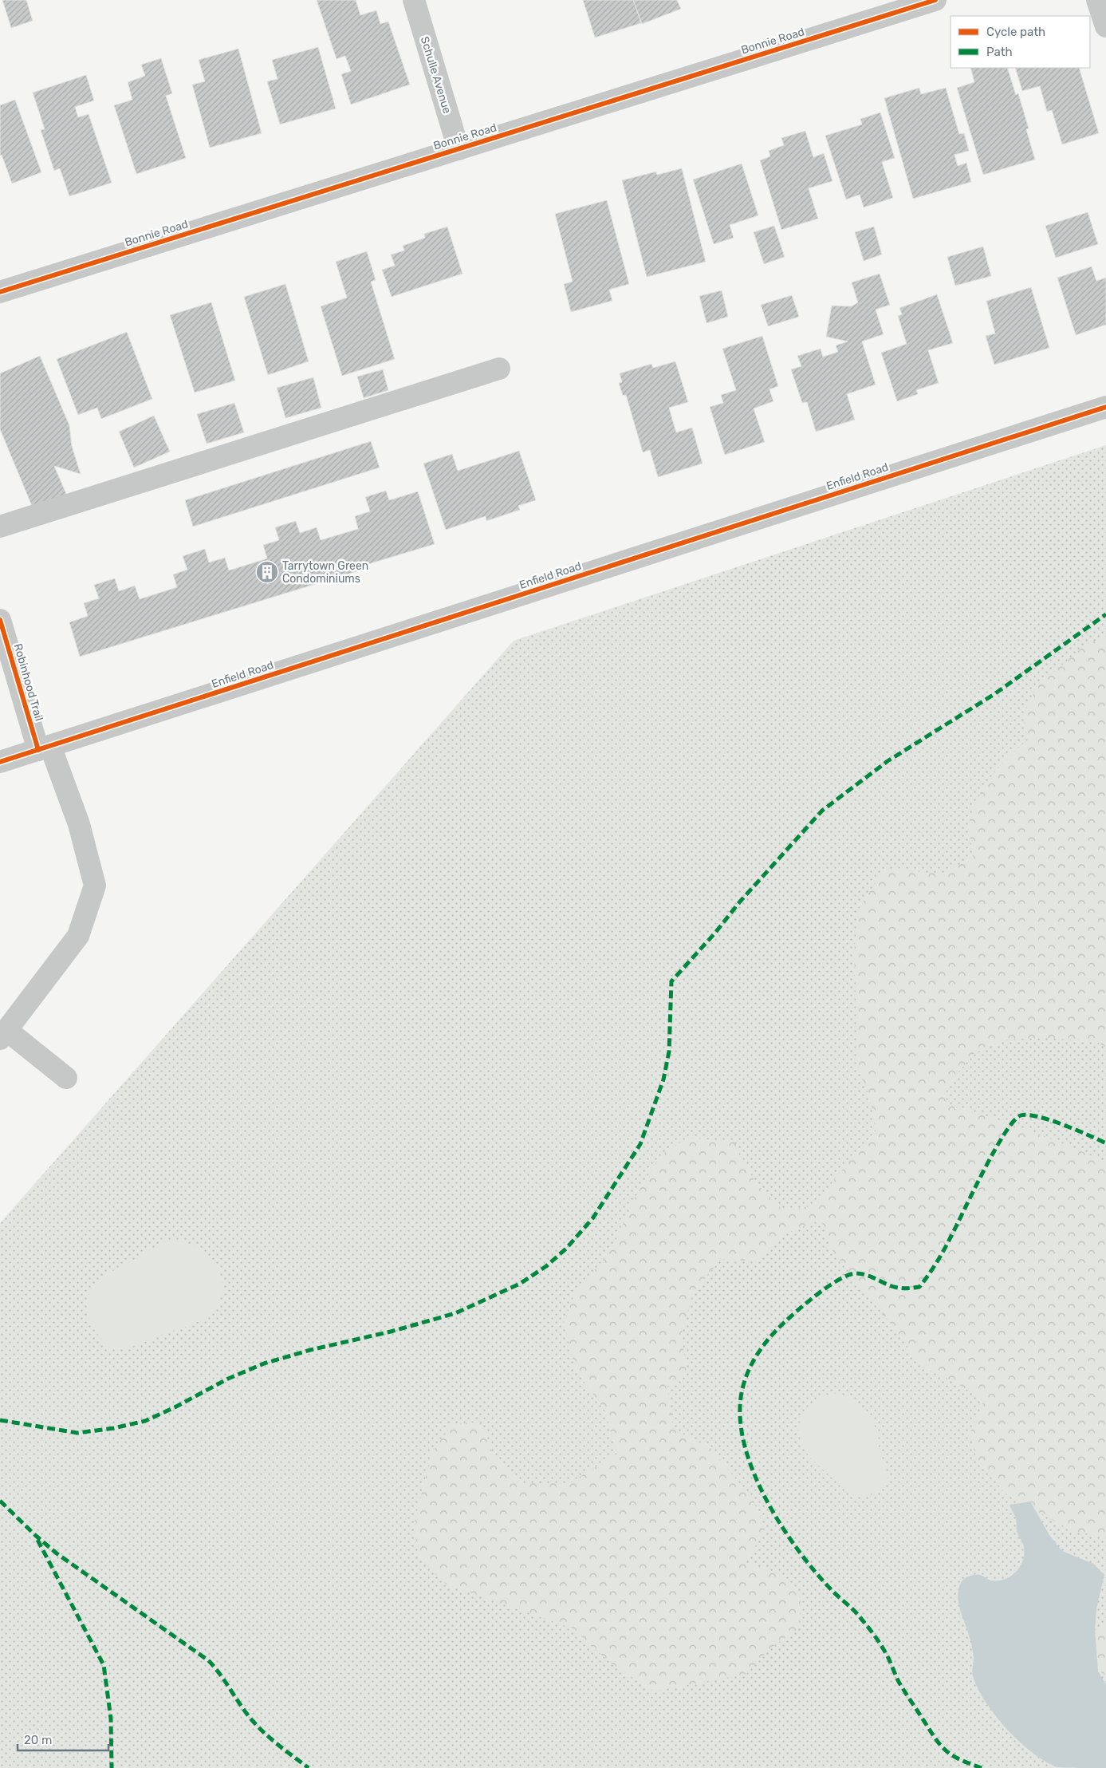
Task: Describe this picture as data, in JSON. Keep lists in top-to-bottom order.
{
  "streets": {
    "street": [
      "Bonnie Road",
      "Schulle Avenue",
      "Enfield Road",
      "Robinhood Trail"
    ]
  },
  "crossings": [
    ["Bonnie Road", "Schulle Avenue"],
    ["Enfield Road", "Robinhood Trail"]
  ],
  "places": {
    "building": ["Tarrytown Green Condominiums"]
  },
  "legend": ["Cycle path", "Path"],
  "scale_bar": "20 m"
}
